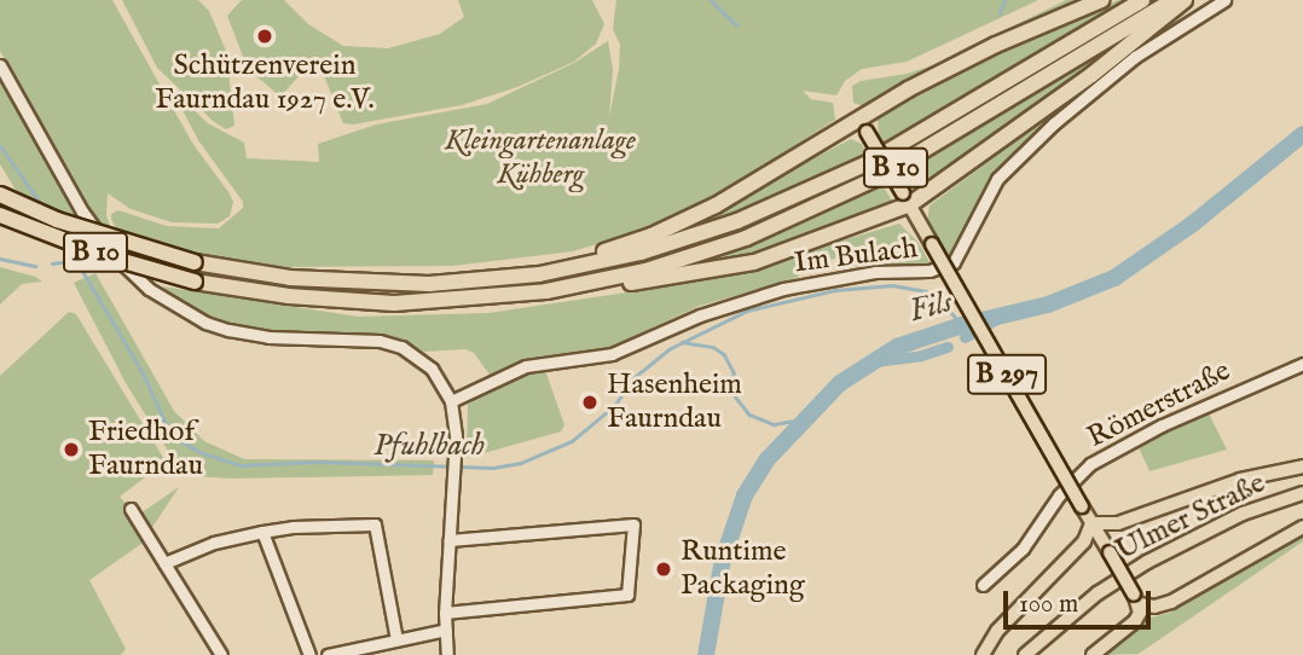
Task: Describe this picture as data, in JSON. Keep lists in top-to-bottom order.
{
  "streets": {
    "highway": ["B 10"],
    "main road": ["B 297", "Ulmer Straße"],
    "street": ["Im Bulach", "Römerstraße"]
  },
  "crossings": [
    ["B 10", "B 297"]
  ],
  "water": ["Fils", "Pfuhlbach"],
  "parks": ["Kleingartenanlage Kühberg"],
  "places": [
    "Schützenverein Faurndau 1927 e.V.",
    "Hasenheim Faurndau",
    "Friedhof Faurndau",
    "Runtime Packaging"
  ],
  "scale_bar": "100 m"
}
